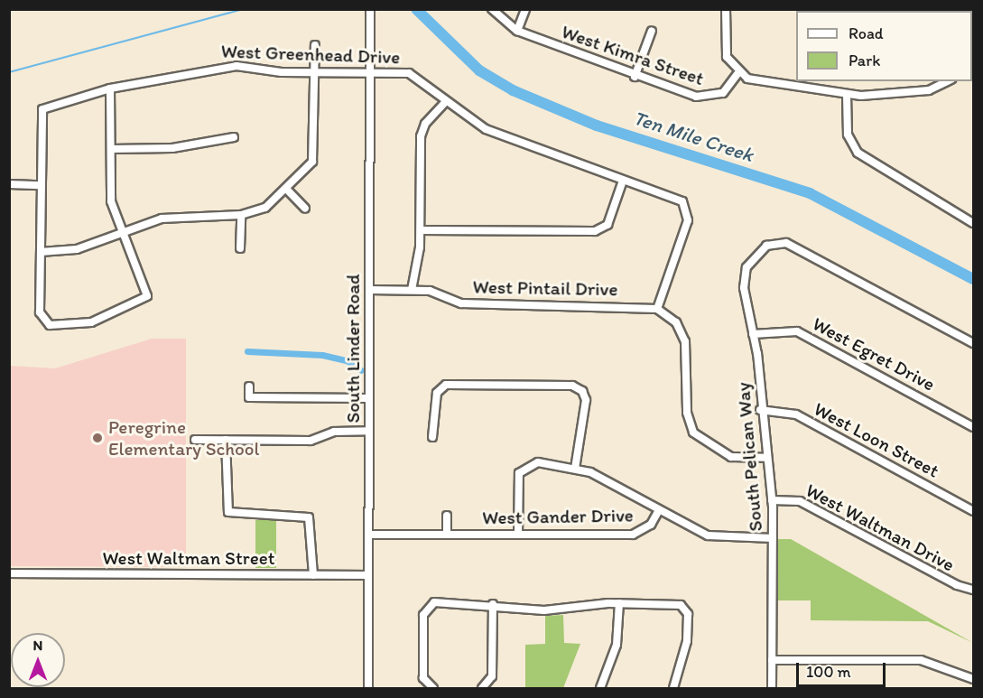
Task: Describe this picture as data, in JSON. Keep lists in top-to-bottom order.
{
  "streets": {
    "street": [
      "West Greenhead Drive",
      "West Kimra Street",
      "West Pintail Drive",
      "South Linder Road",
      "West Egret Drive",
      "West Loon Street",
      "South Pelican Way",
      "West Gander Drive",
      "West Waltman Drive",
      "West Waltman Street"
    ]
  },
  "crossings": [
    ["West Greenhead Drive", "West Pintail Drive"],
    ["West Greenhead Drive", "South Linder Road"],
    ["West Pintail Drive", "South Linder Road"],
    ["South Linder Road", "West Gander Drive"],
    ["South Linder Road", "West Waltman Street"],
    ["West Egret Drive", "South Pelican Way"],
    ["West Loon Street", "South Pelican Way"],
    ["South Pelican Way", "West Waltman Drive"]
  ],
  "water": ["Ten Mile Creek"],
  "places": ["Peregrine Elementary School"],
  "legend": ["Road", "Park"],
  "scale_bar": "100 m",
  "north": "top"
}
